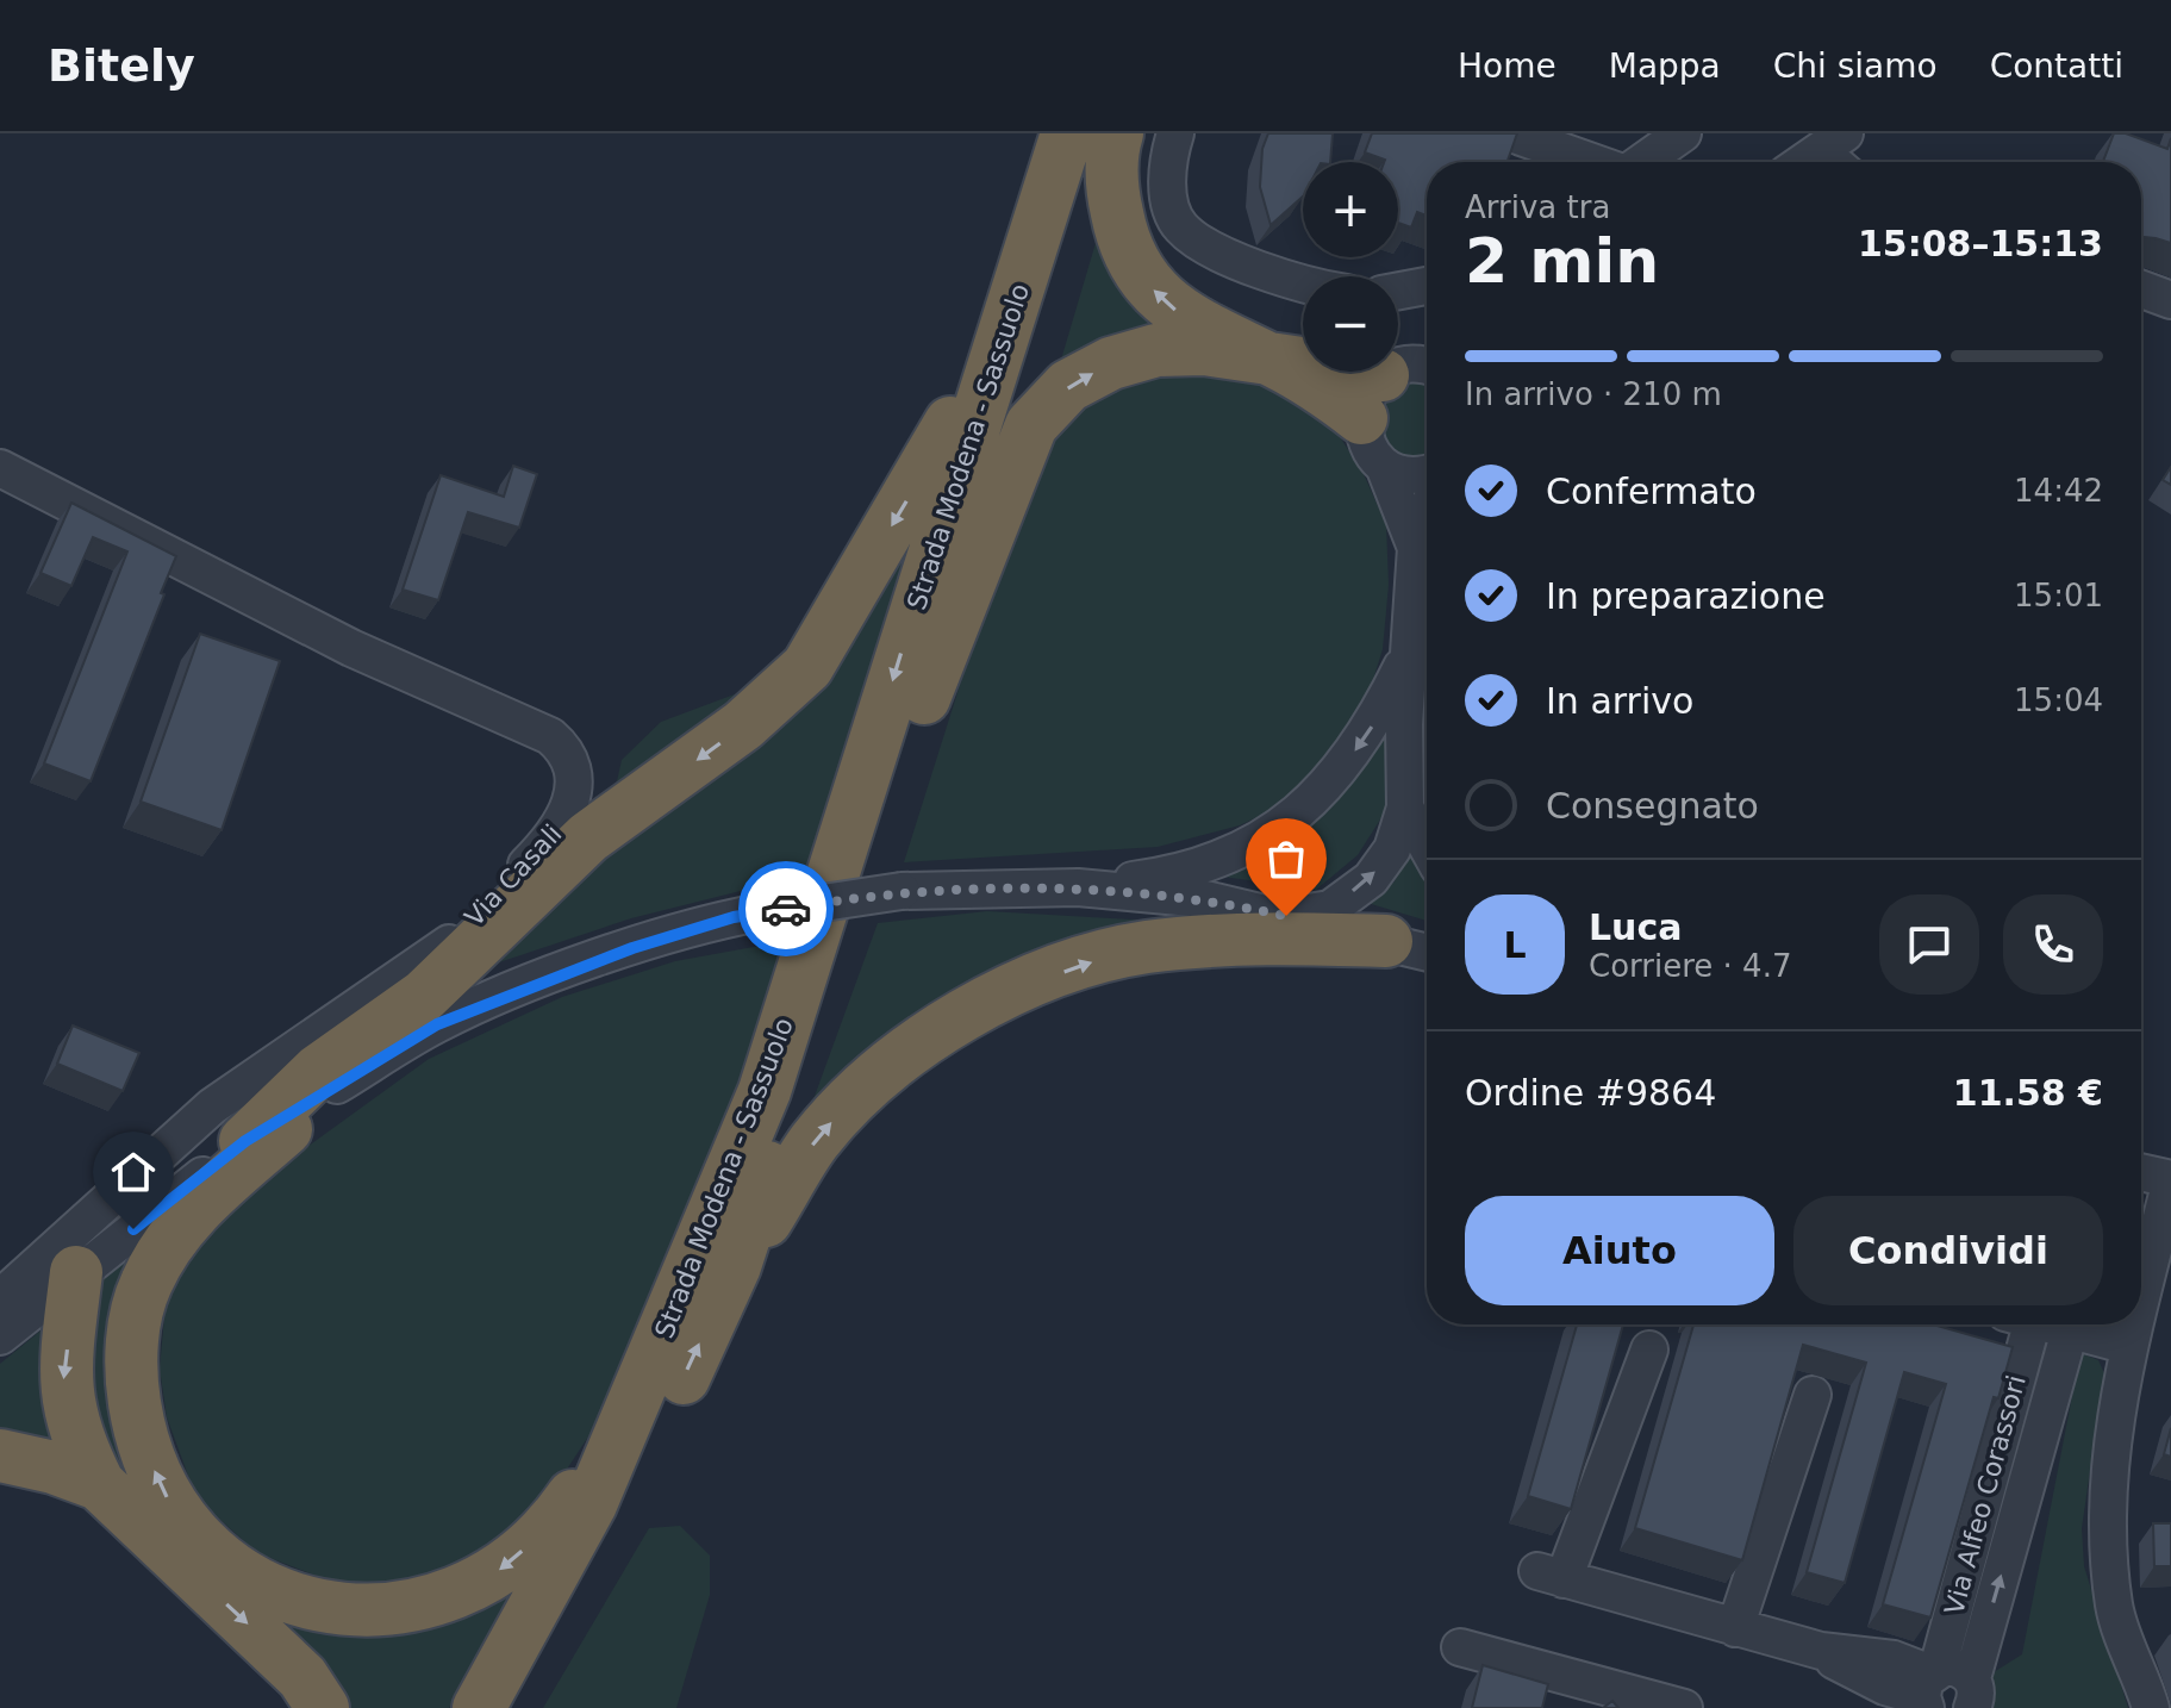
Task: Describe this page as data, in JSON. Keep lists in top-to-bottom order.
{
  "streets": {
    "highway": ["Strada Modena - Sassuolo"],
    "street": ["Via Casali", "Via Alfeo Corassori"]
  },
  "page": {
    "header": "Bitely",
    "nav": [
      "Home",
      "Mappa",
      "Chi siamo",
      "Contatti"
    ],
    "map_buttons": ["+", "−"],
    "heading": ["2 min", "Arriva tra", "15:08–15:13"],
    "panel": [
      "Luca",
      "Corriere · 4.7",
      "Ordine #9864",
      "11.58 €"
    ],
    "bar": "In arrivo · 210 m",
    "list": [
      ["Confermato", "14:42"],
      ["In preparazione", "15:01"],
      ["In arrivo", "15:04"],
      "Consegnato"
    ],
    "round": "L",
    "buttons": ["Aiuto", "Condividi"]
  }
}
